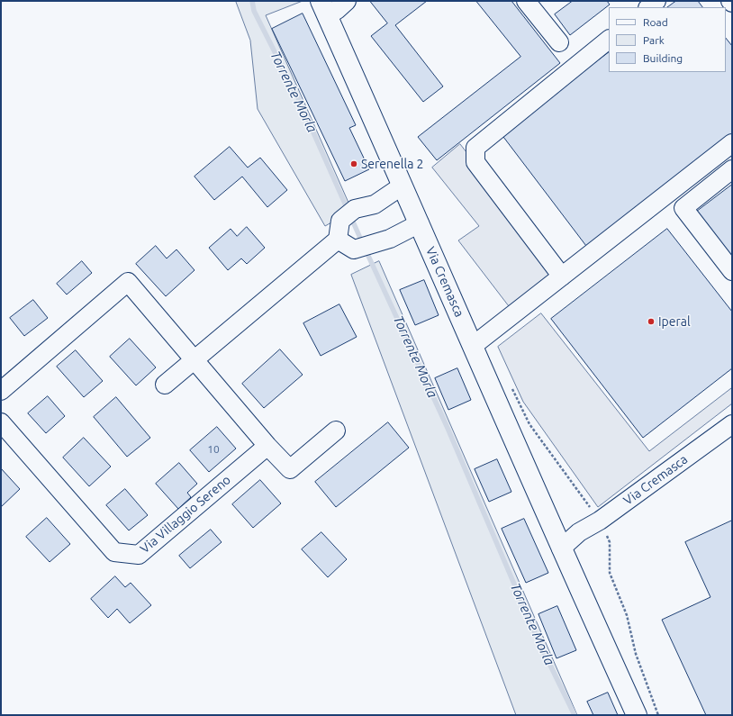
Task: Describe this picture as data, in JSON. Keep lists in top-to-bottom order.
{
  "streets": {
    "main road": ["Via Cremasca"],
    "street": ["Via Villaggio Sereno"]
  },
  "water": ["Torrente Morla"],
  "places": ["Serenella 2", "Iperal"],
  "house_numbers": ["10"],
  "legend": ["Road", "Park", "Building"]
}
